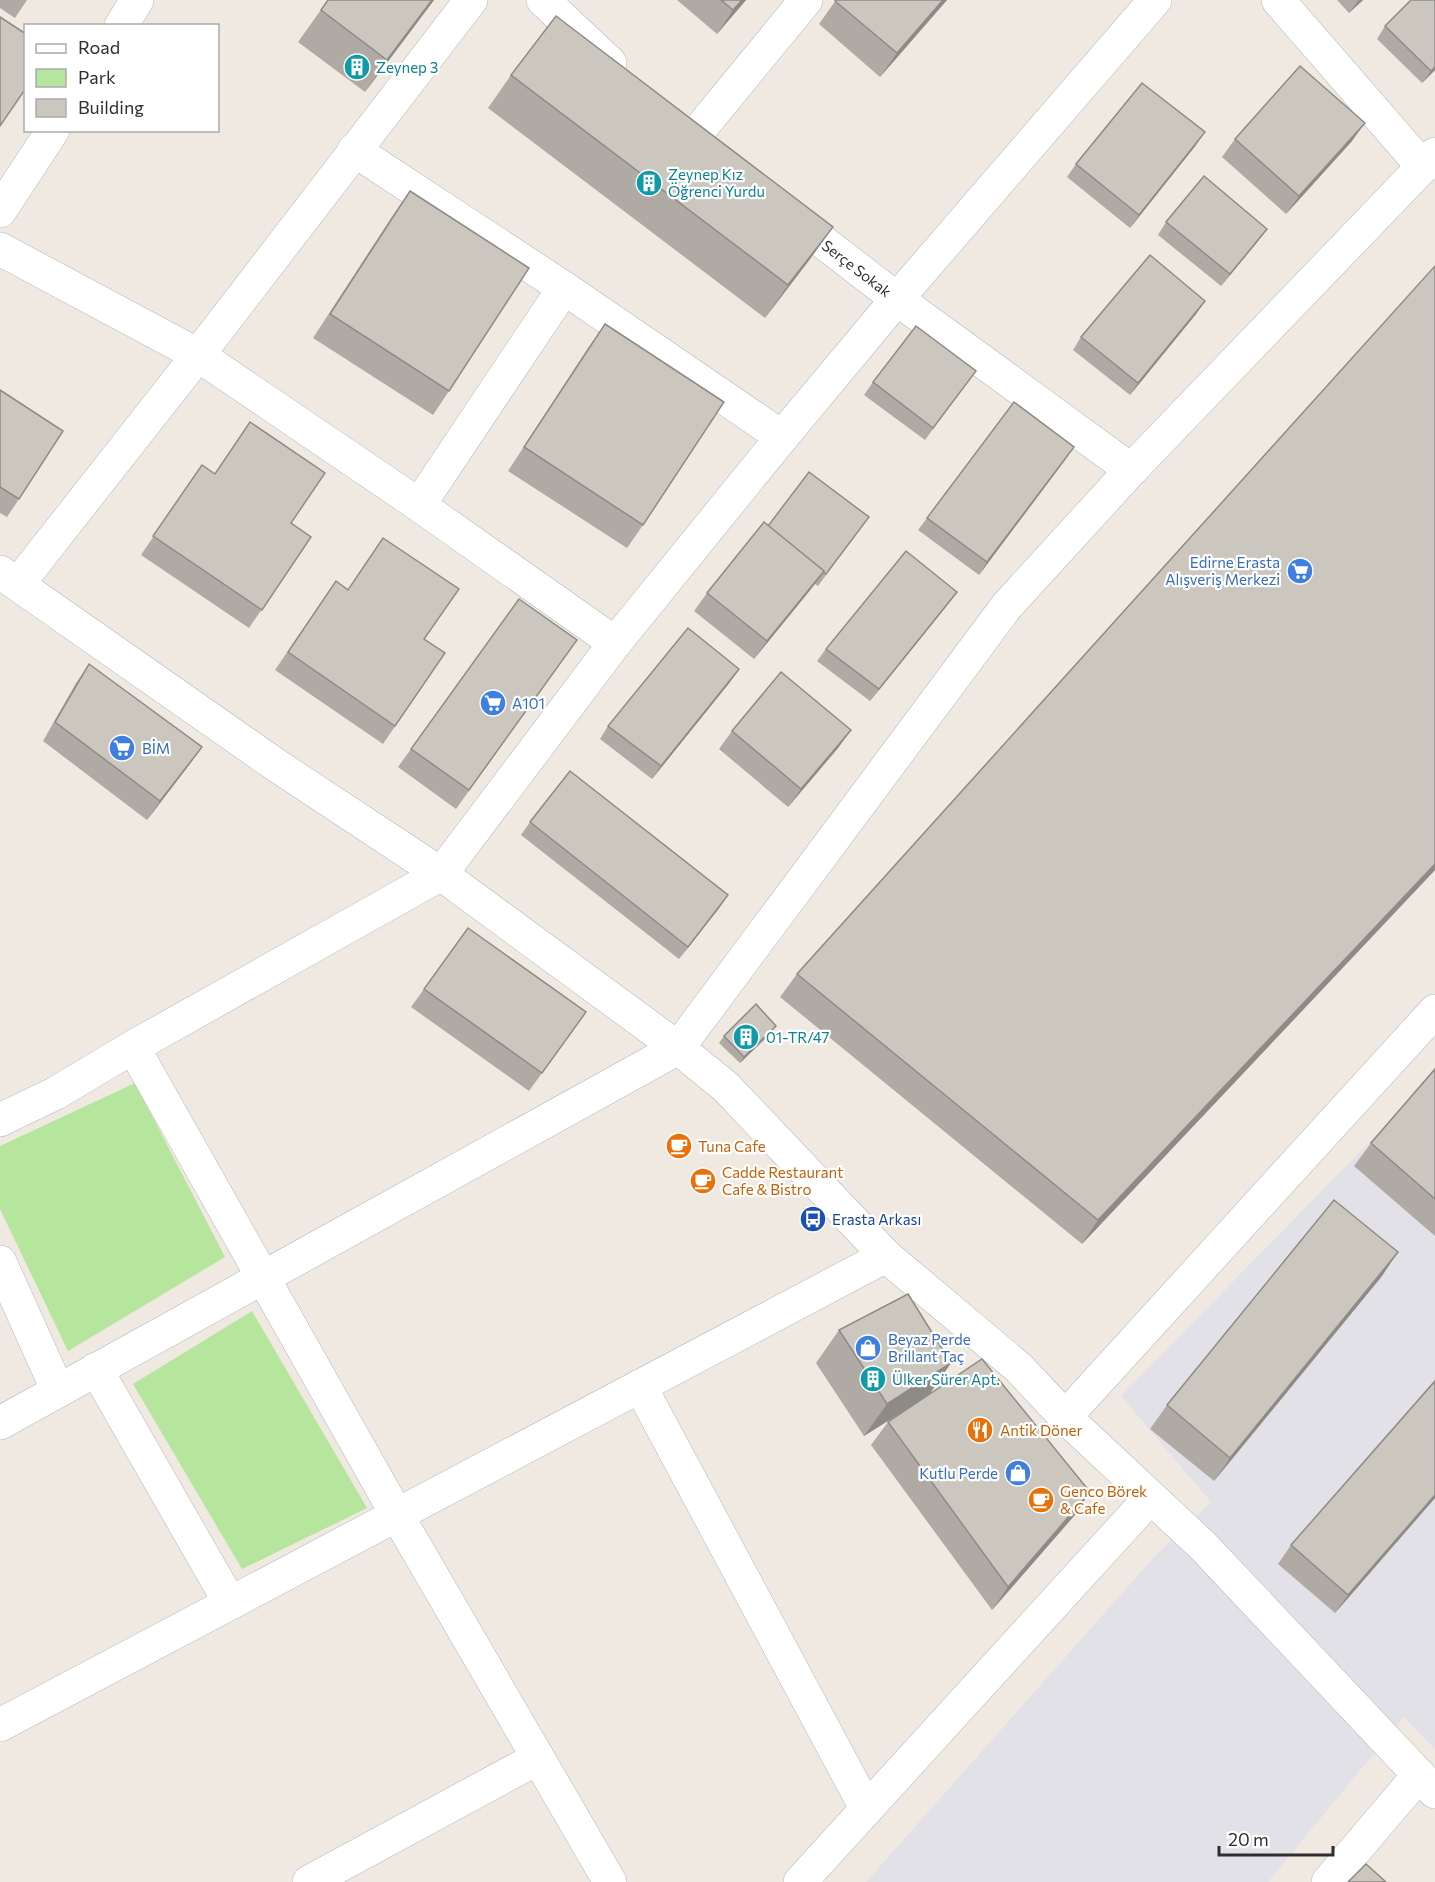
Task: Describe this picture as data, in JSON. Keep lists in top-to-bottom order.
{
  "streets": {
    "street": ["Serçe Sokak"]
  },
  "places": {
    "building": [
      "Zeynep 3",
      "Zeynep Kız Öğrenci Yurdu",
      "01-TR/47",
      "Ülker Sürer Apt."
    ],
    "supermarket": ["Edirne Erasta Alışveriş Merkezi", "A101", "BİM"],
    "cafe": ["Tuna Cafe", "Cadde Restaurant Cafe & Bistro", "Genco Börek & Cafe"],
    "bus stop": ["Erasta Arkası"],
    "shop": ["Beyaz Perde Brillant Taç", "Kutlu Perde"],
    "restaurant": ["Antik Döner"]
  },
  "legend": ["Road", "Park", "Building"],
  "scale_bar": "20 m"
}
